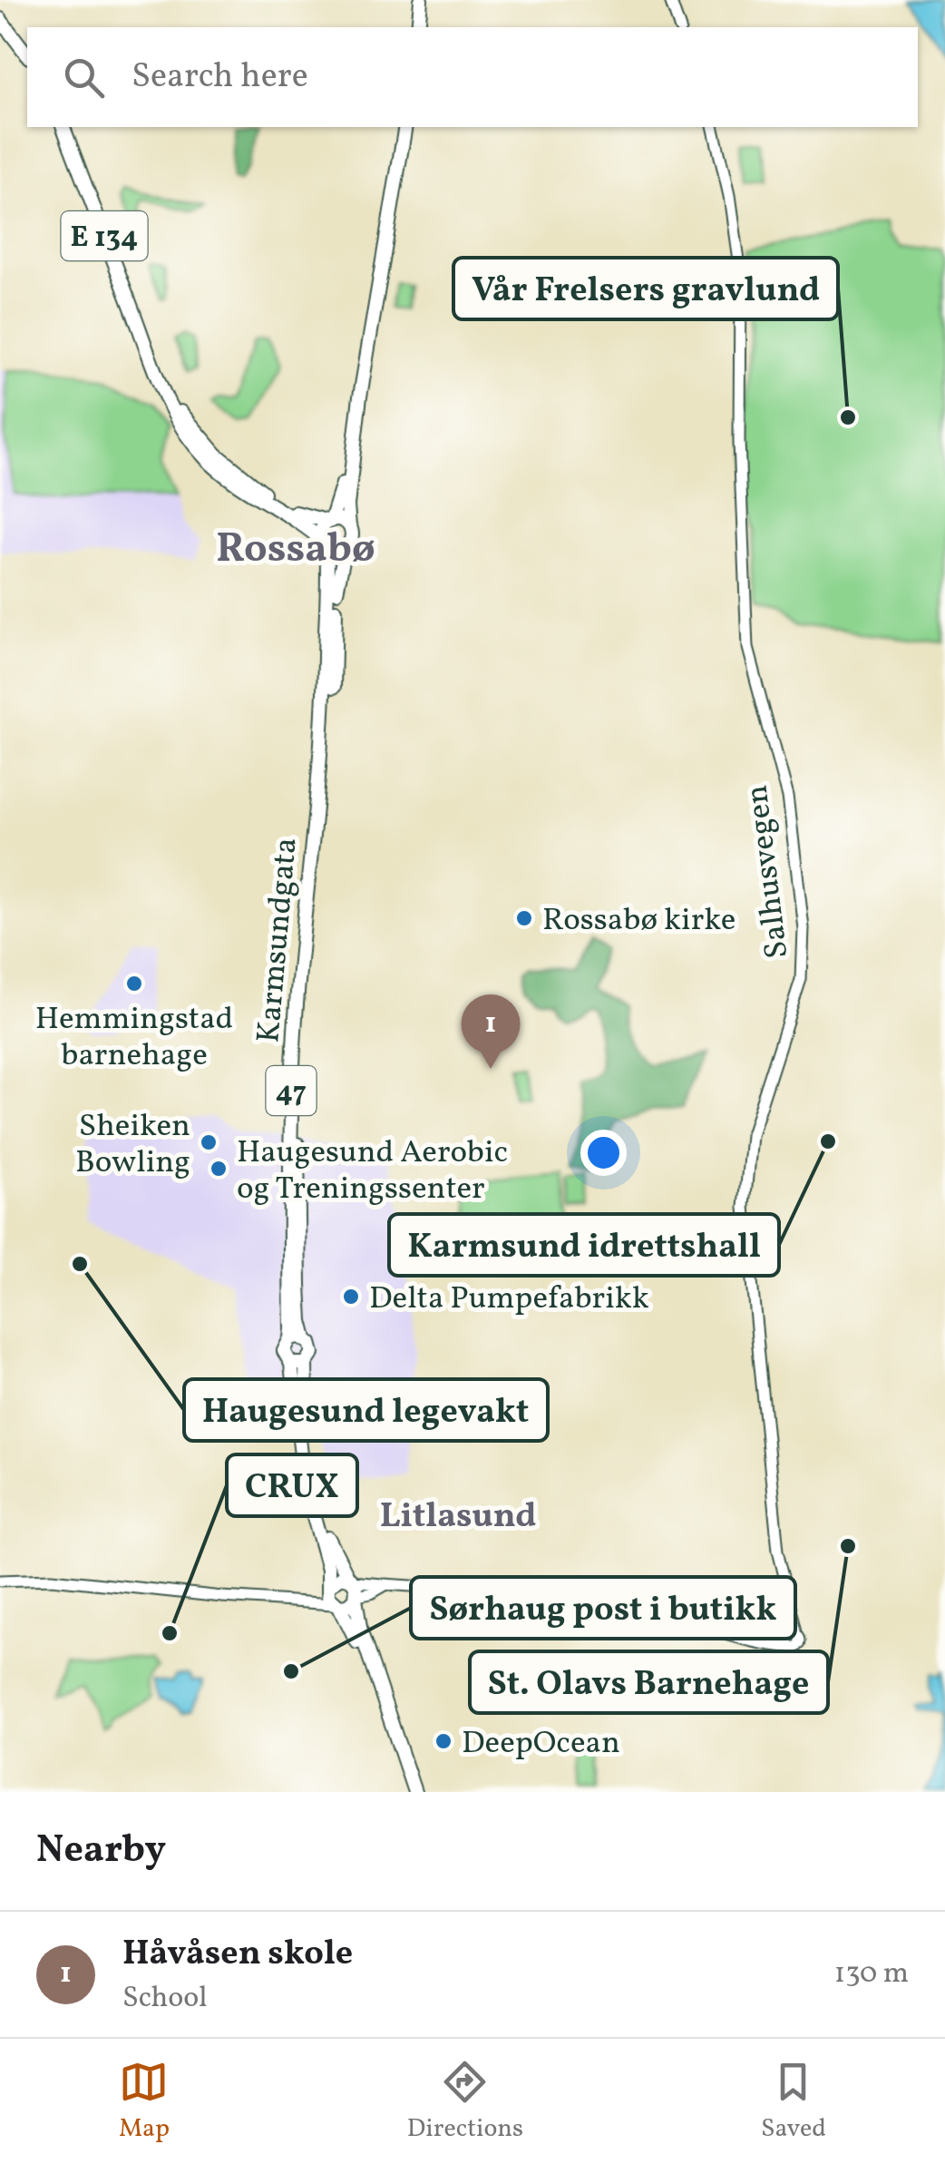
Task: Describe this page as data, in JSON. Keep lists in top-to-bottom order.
{
  "streets": {
    "main road": [
      "E 134",
      "Salhusvegen",
      "Karmsundgata",
      "47"
    ]
  },
  "crossings": [
    ["E 134", "Karmsundgata"],
    ["Karmsundgata", "47"]
  ],
  "districts": ["Rossabø", "Litlasund"],
  "places": [
    "Vår Frelsers gravlund",
    "Rossabø kirke",
    "Hemmingstad barnehage",
    "Karmsund idrettshall",
    "Sheiken Bowling",
    "Haugesund Aerobic og Treningssenter",
    "Haugesund legevakt",
    "Delta Pumpefabrikk",
    "St. Olavs Barnehage",
    "CRUX",
    "Sørhaug post i butikk",
    "DeepOcean"
  ],
  "page": {
    "search": "Search here",
    "pins": "1",
    "heading": "Nearby",
    "list": [
      {
        "mark": "1",
        "name": "Håvåsen skole",
        "note": "School",
        "value": "130 m"
      }
    ],
    "nav": ["Map", "Directions", "Saved"]
  }
}
